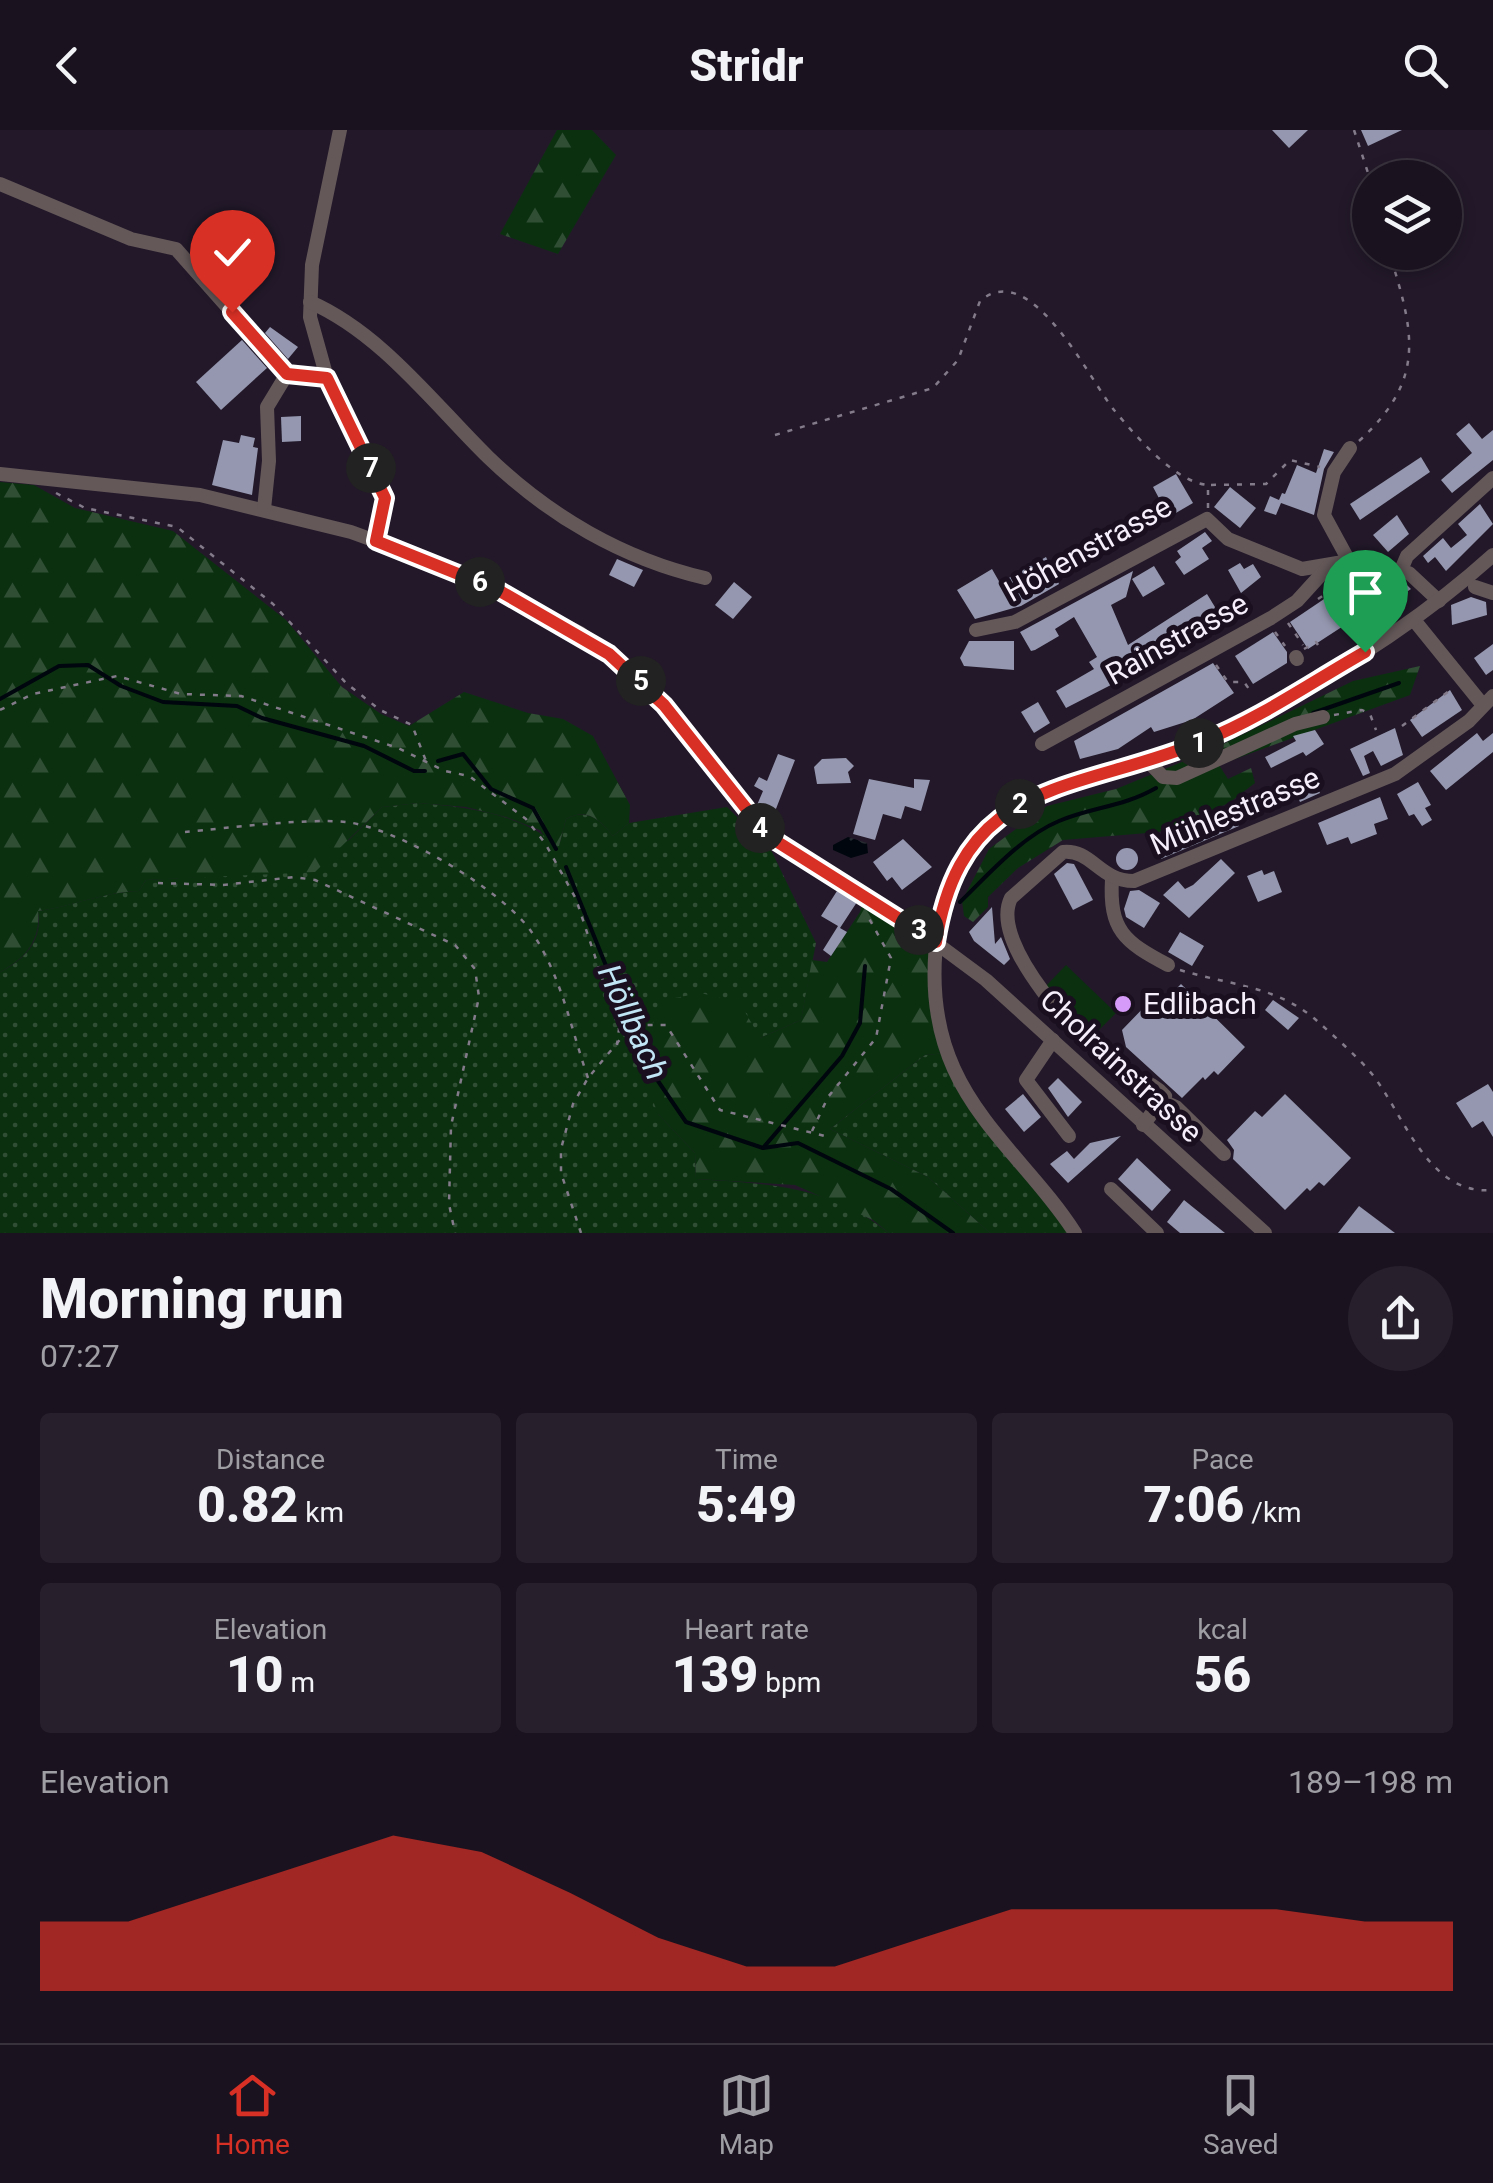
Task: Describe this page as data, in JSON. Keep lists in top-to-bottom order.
{
  "streets": {
    "street": [
      "Höhenstrasse",
      "Rainstrasse",
      "Mühlestrasse",
      "Cholrainstrasse"
    ]
  },
  "crossings": [
    ["Höhenstrasse", "Rainstrasse"]
  ],
  "water": ["Höllbach"],
  "places": ["Edlibach"],
  "page": {
    "header": "Stridr",
    "pins": [
      "7",
      "6",
      "5",
      "1",
      "2",
      "4",
      "3"
    ],
    "heading": ["Morning run", "07:27"],
    "stats": [
      ["Distance", "0.82 km"],
      ["Time", "5:49"],
      ["Pace", "7:06 /km"],
      ["Elevation", "10 m"],
      ["Heart rate", "139 bpm"],
      ["kcal", "56"]
    ],
    "chart": ["Elevation", "189–198 m"],
    "tabs": ["Home", "Map", "Saved"]
  }
}
